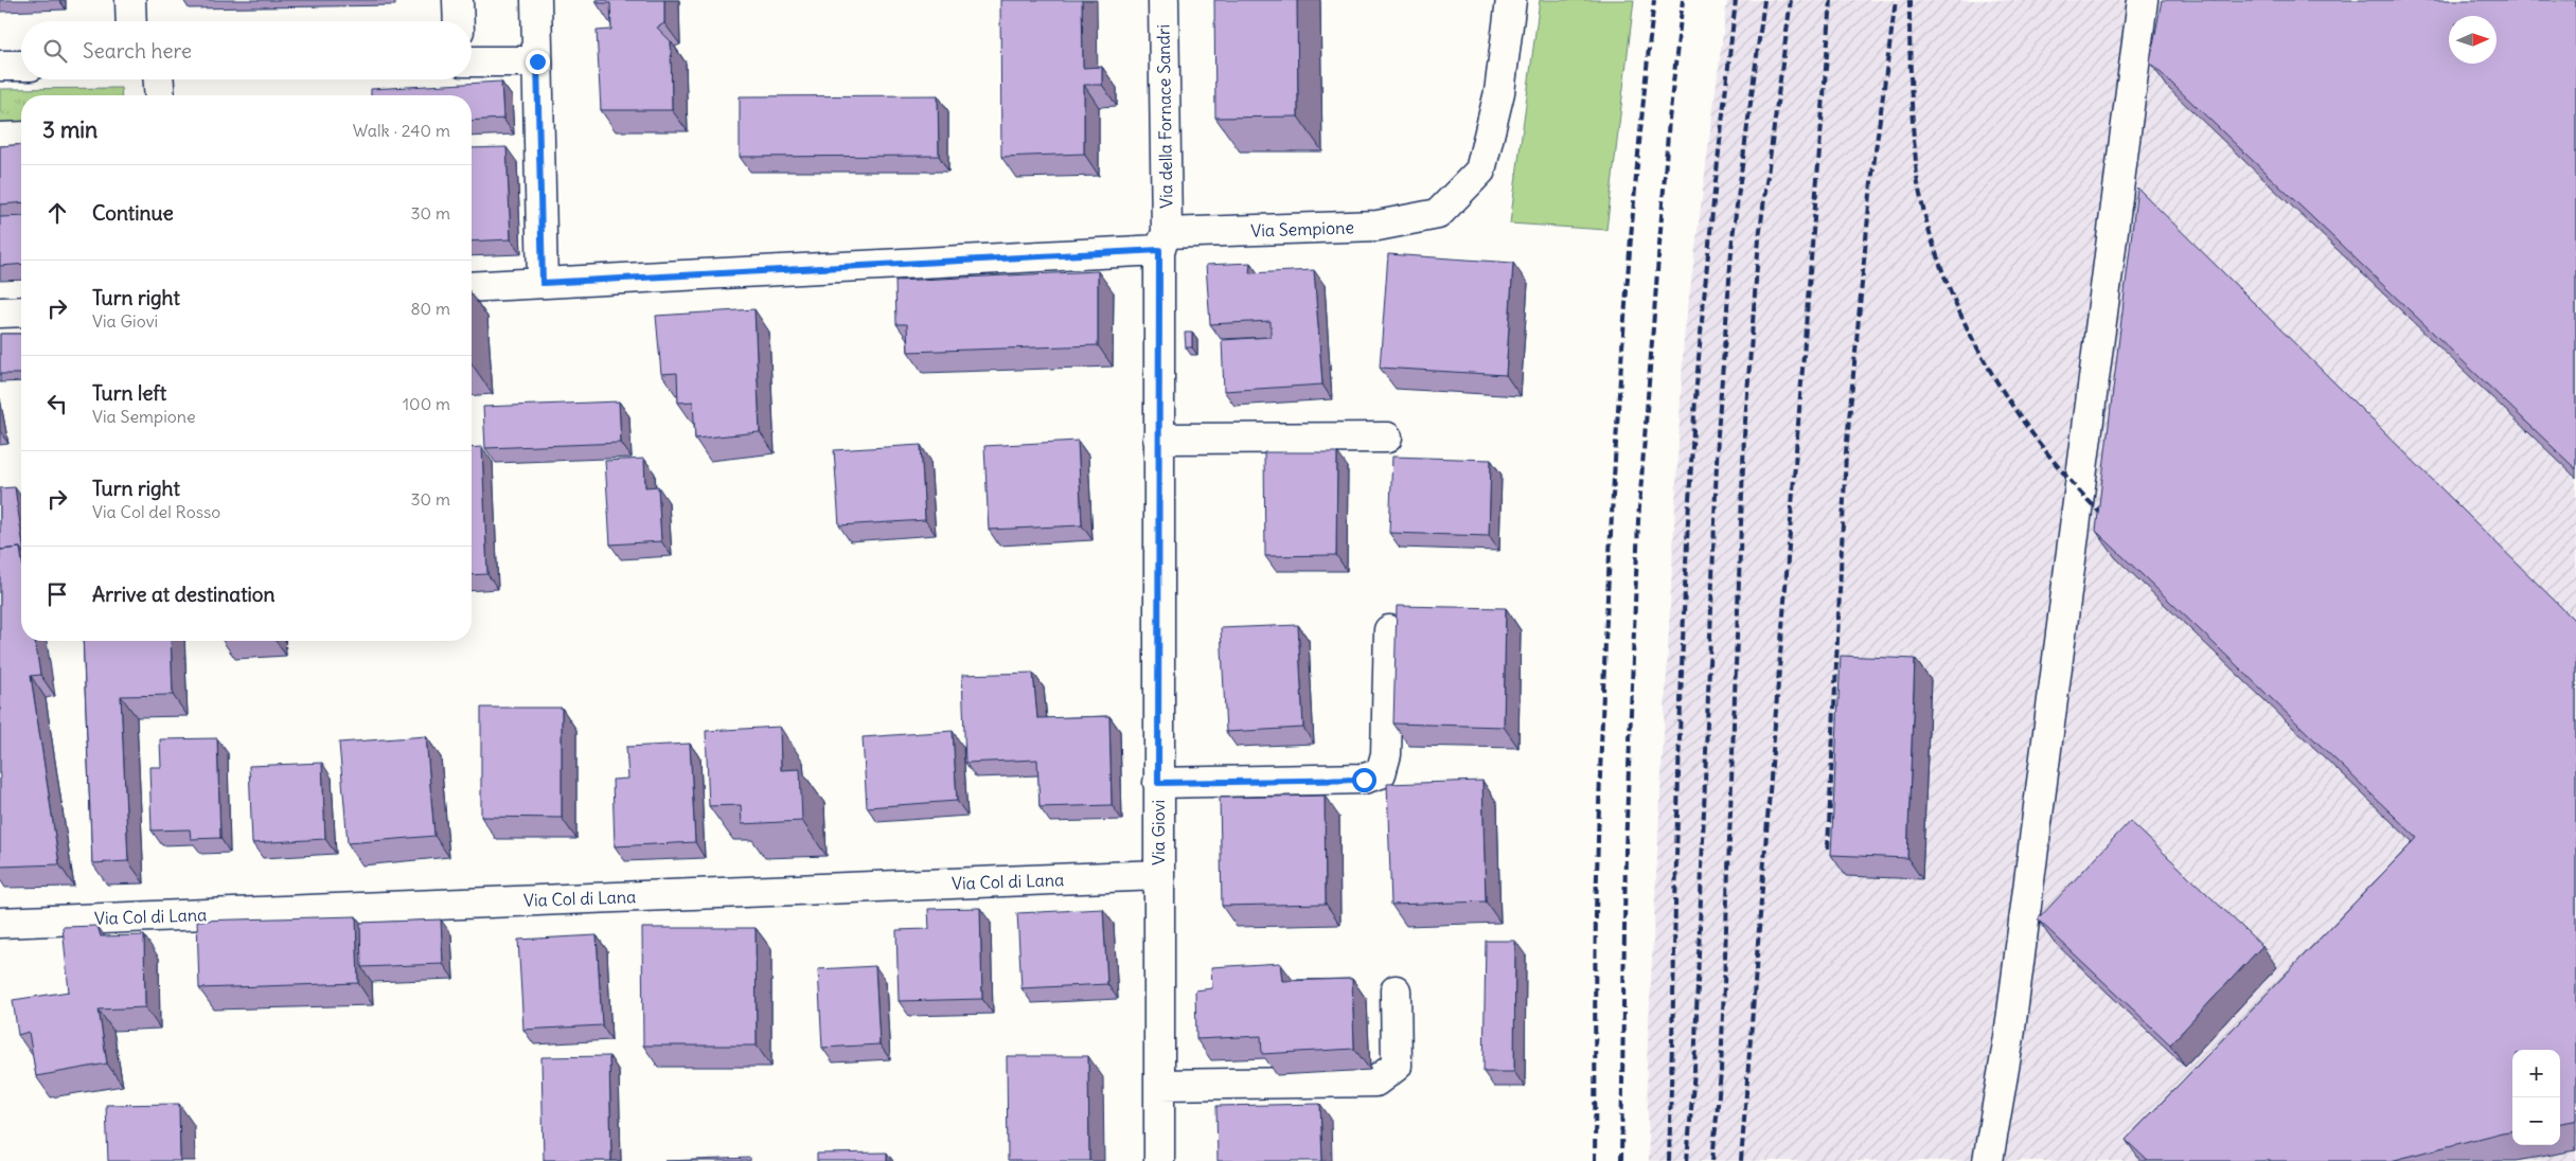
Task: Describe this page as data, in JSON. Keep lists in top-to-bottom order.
{
  "streets": {
    "street": [
      "Via della Fornace Sandri",
      "Via Sempione",
      "Via Giovi",
      "Via Col di Lana"
    ]
  },
  "crossings": [
    ["Via della Fornace Sandri", "Via Sempione"],
    ["Via della Fornace Sandri", "Via Giovi"],
    ["Via Sempione", "Via Giovi"],
    ["Via Giovi", "Via Col di Lana"]
  ],
  "north": "right",
  "page": {
    "search": "Search here",
    "heading": ["3 min", "Walk · 240 m"],
    "list": [
      ["Continue", "30 m"],
      ["Turn right", "Via Giovi", "80 m"],
      ["Turn left", "Via Sempione", "100 m"],
      ["Turn right", "Via Col del Rosso", "30 m"],
      "Arrive at destination"
    ],
    "map_buttons": ["+", "−"]
  }
}
